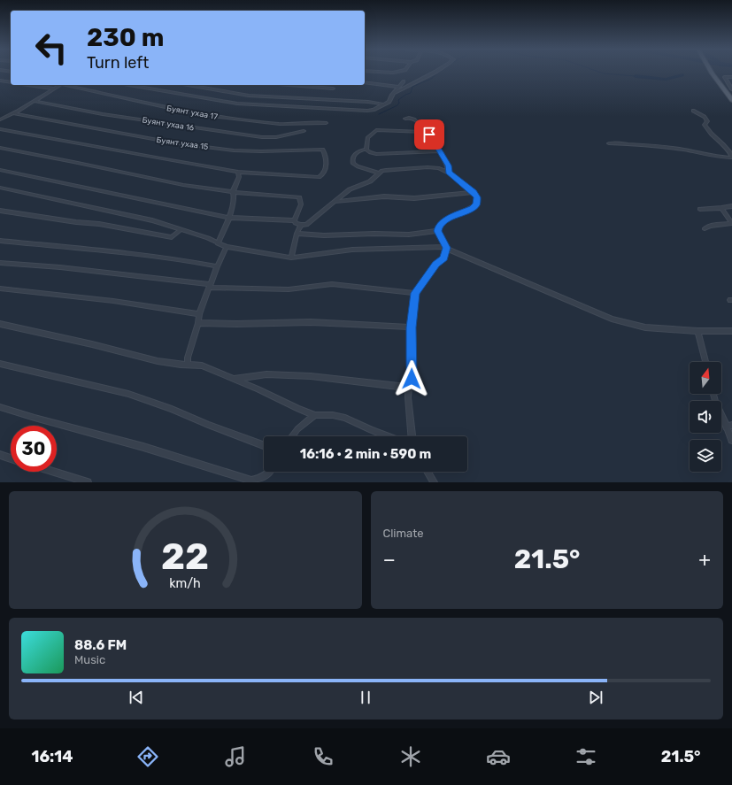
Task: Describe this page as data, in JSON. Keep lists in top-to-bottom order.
{
  "streets": {
    "street": ["Буянт ухаа 17", "Буянт ухаа 16", "Буянт ухаа 15"]
  },
  "north": "top",
  "page": {
    "turn": ["230 m", "Turn left"],
    "limit": "30",
    "trip": "16:16 · 2 min · 590 m",
    "tile": "Climate",
    "heat": ["−", "21.5°", "+"],
    "song": ["88.6 FM", "Music"],
    "tabs": ["16:14", "21.5°"],
    "gauge": ["22", "km/h"]
  }
}
